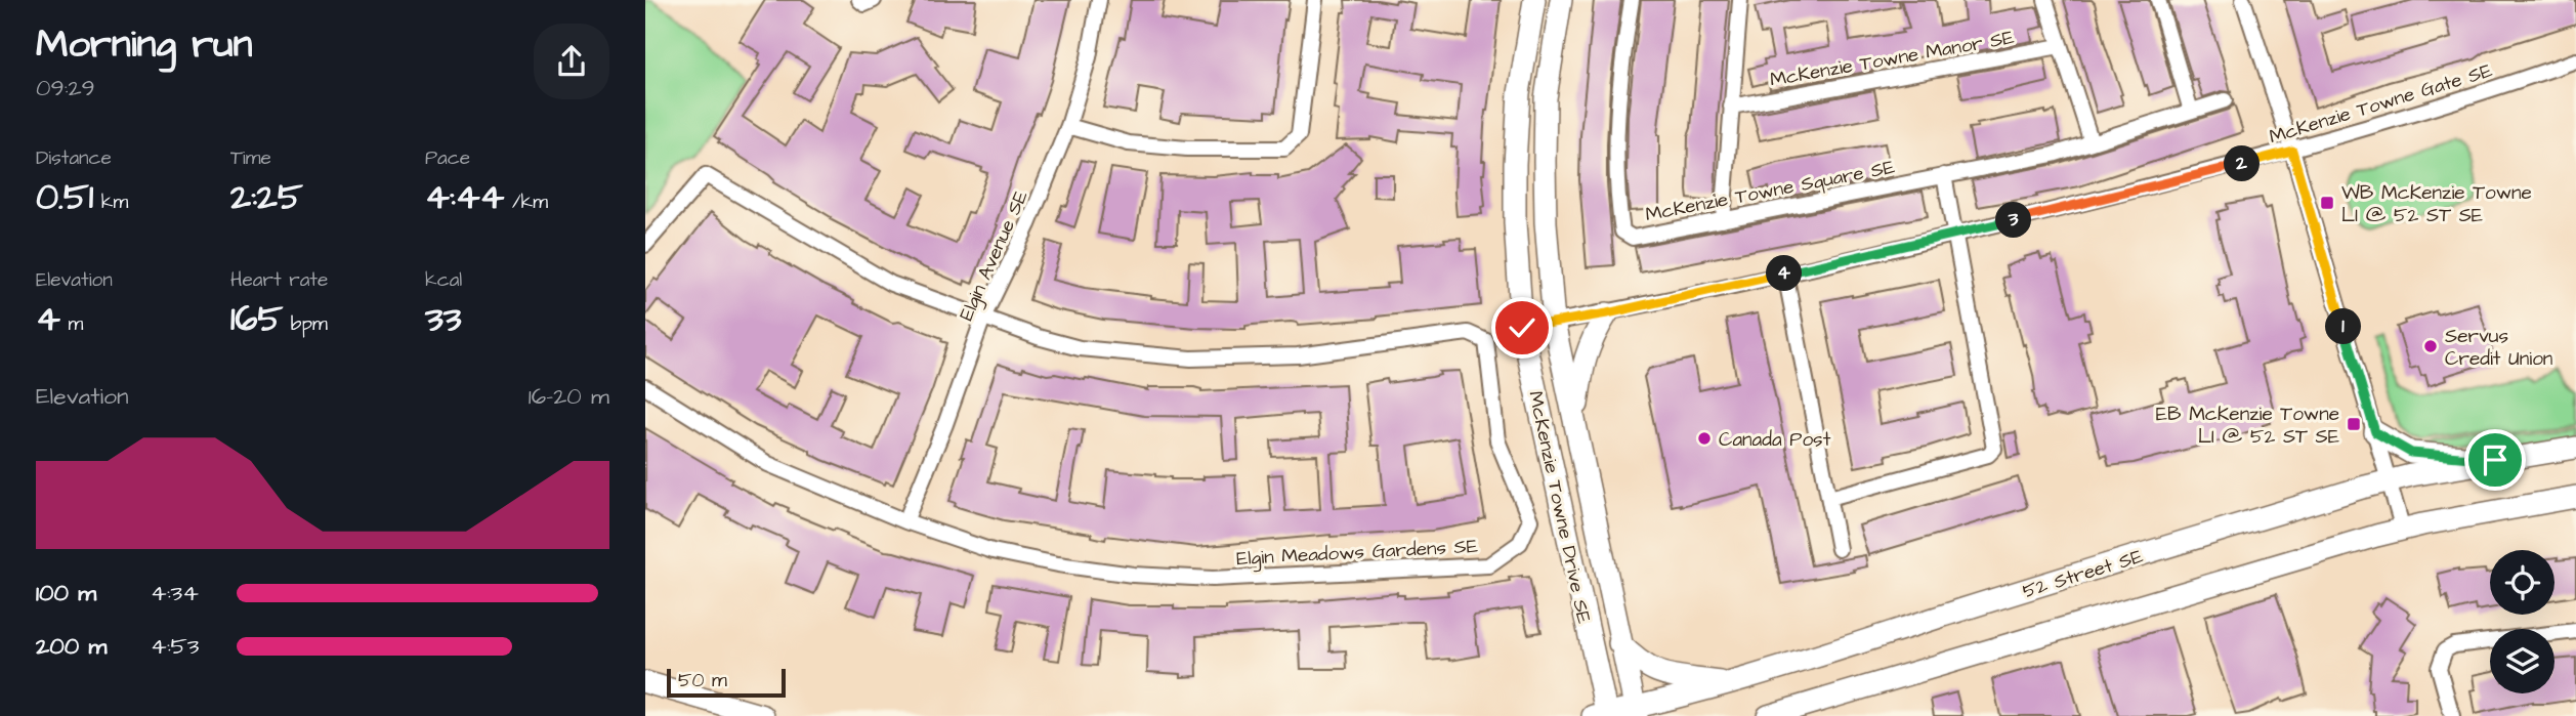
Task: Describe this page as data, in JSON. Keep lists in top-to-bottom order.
{
  "streets": {
    "main road": ["McKenzie Towne Drive SE", "52 Street SE"],
    "street": [
      "McKenzie Towne Manor SE",
      "McKenzie Towne Gate SE",
      "McKenzie Towne Square SE",
      "Elgin Avenue SE",
      "Elgin Meadows Gardens SE"
    ]
  },
  "crossings": [
    ["McKenzie Towne Gate SE", "McKenzie Towne Drive SE"],
    ["Elgin Avenue SE", "Elgin Meadows Gardens SE"],
    ["McKenzie Towne Drive SE", "52 Street SE"]
  ],
  "places": {
    "transit": ["WB McKenzie Towne LI @ 52 ST SE", "EB McKenzie Towne LI @ 52 ST SE"],
    "other": ["Servus Credit Union", "Canada Post"]
  },
  "scale_bar": "50 m",
  "page": {
    "heading": ["Morning run", "09:29"],
    "stats": [
      ["Distance", "0.51 km"],
      ["Time", "2:25"],
      ["Pace", "4:44 /km"],
      ["Elevation", "4 m"],
      ["Heart rate", "165 bpm"],
      ["kcal", "33"]
    ],
    "pins": [
      "2",
      "3",
      "4",
      "1"
    ],
    "chart": ["Elevation", "16–20 m"],
    "list": [
      {
        "name": "100 m",
        "note": "4:34"
      },
      {
        "name": "200 m",
        "note": "4:53"
      }
    ],
    "scale": "50 m"
  }
}
